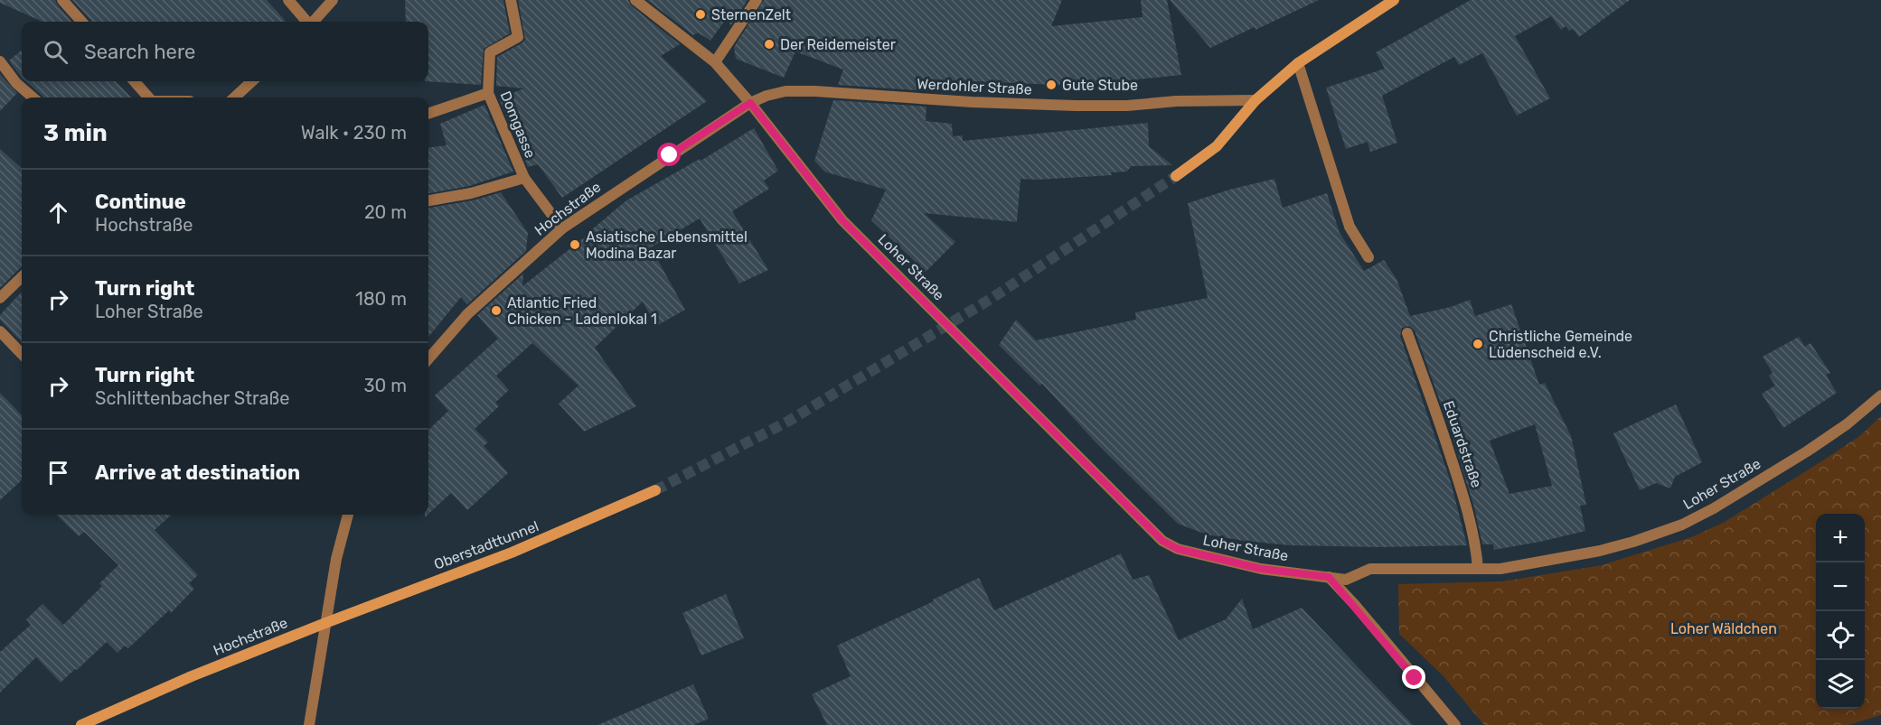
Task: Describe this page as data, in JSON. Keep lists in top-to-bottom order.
{
  "streets": {
    "street": [
      "Werdohler Straße",
      "Domgasse",
      "Hochstraße",
      "Loher Straße",
      "Eduardstraße",
      "Oberstadttunnel"
    ]
  },
  "crossings": [
    ["Werdohler Straße", "Hochstraße"],
    ["Werdohler Straße", "Loher Straße"],
    ["Domgasse", "Hochstraße"],
    ["Hochstraße", "Loher Straße"],
    ["Hochstraße", "Oberstadttunnel"],
    ["Loher Straße", "Eduardstraße"]
  ],
  "parks": ["Loher Wäldchen"],
  "places": [
    "SternenZelt",
    "Der Reidemeister",
    "Gute Stube",
    "Asiatische Lebensmittel Modina Bazar",
    "Atlantic Fried Chicken - Ladenlokal 1",
    "Christliche Gemeinde Lüdenscheid e.V."
  ],
  "page": {
    "search": "Search here",
    "heading": ["3 min", "Walk · 230 m"],
    "list": [
      ["Continue", "Hochstraße", "20 m"],
      ["Turn right", "Loher Straße", "180 m"],
      ["Turn right", "Schlittenbacher Straße", "30 m"],
      "Arrive at destination"
    ],
    "map_buttons": ["+", "−"]
  }
}
